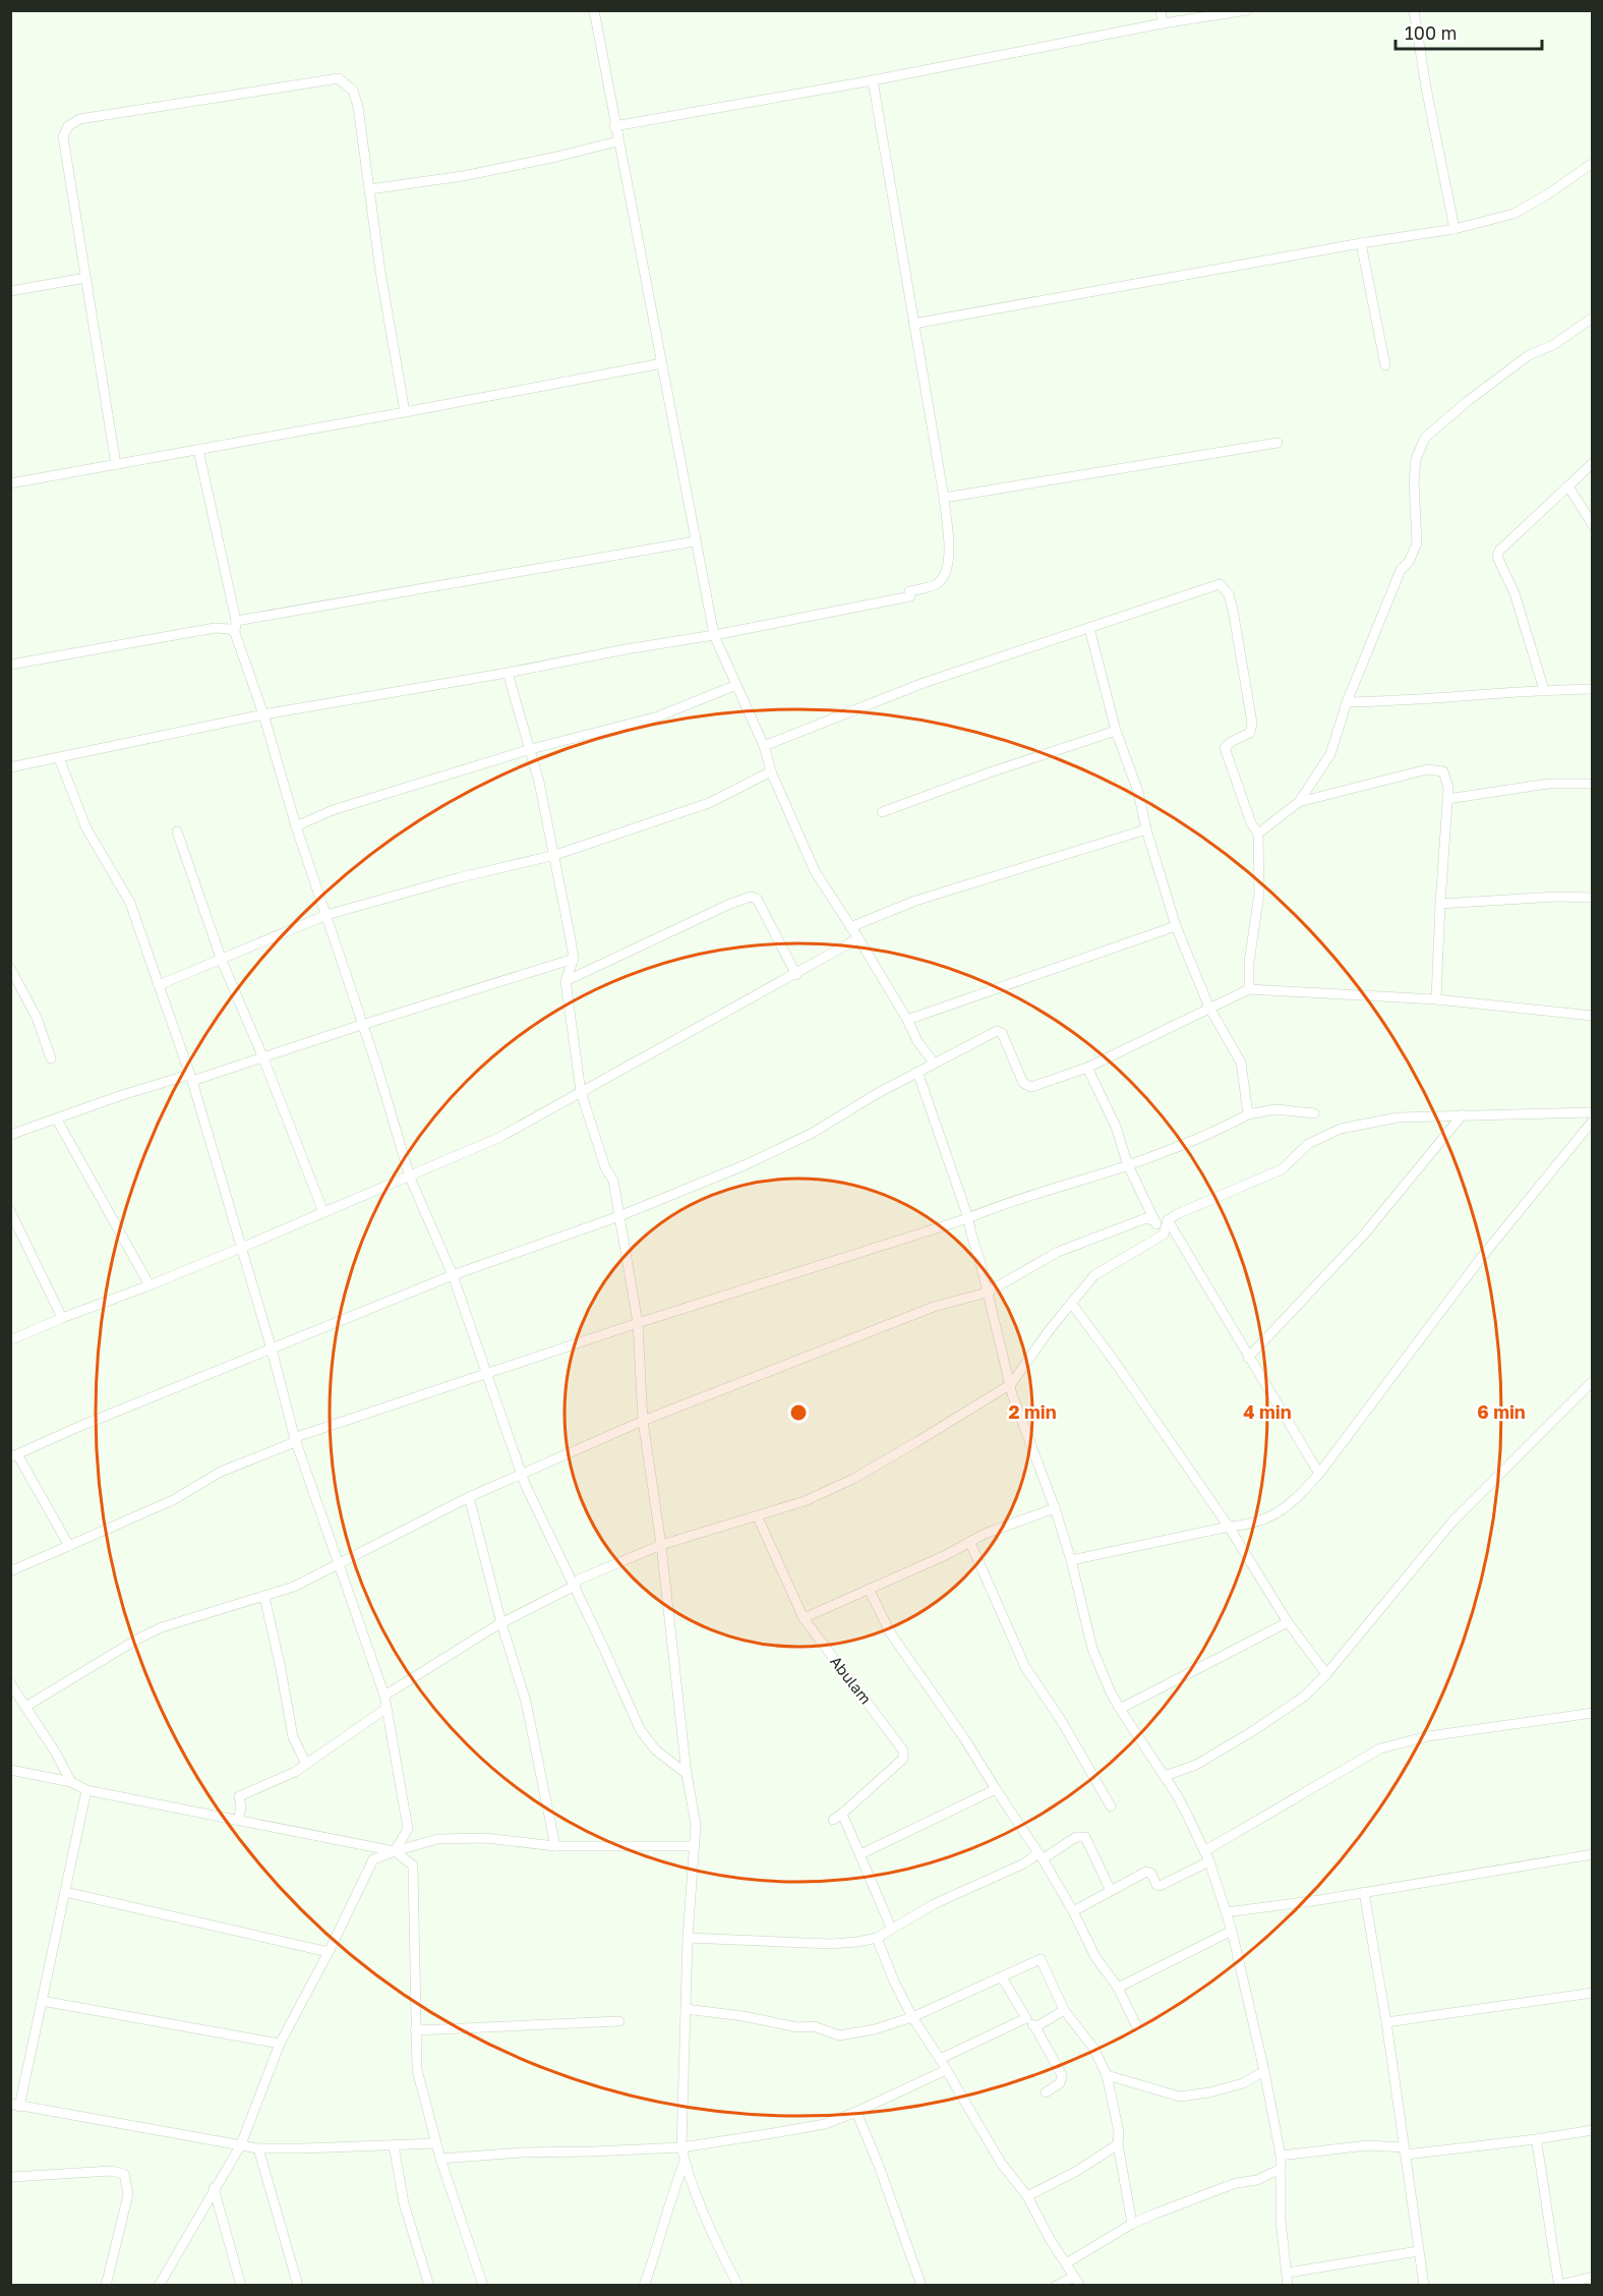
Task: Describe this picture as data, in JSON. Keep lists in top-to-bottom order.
{
  "streets": {
    "street": ["Abulam"]
  },
  "scale_bar": "100 m",
  "rings": ["2 min", "4 min", "6 min"]
}
